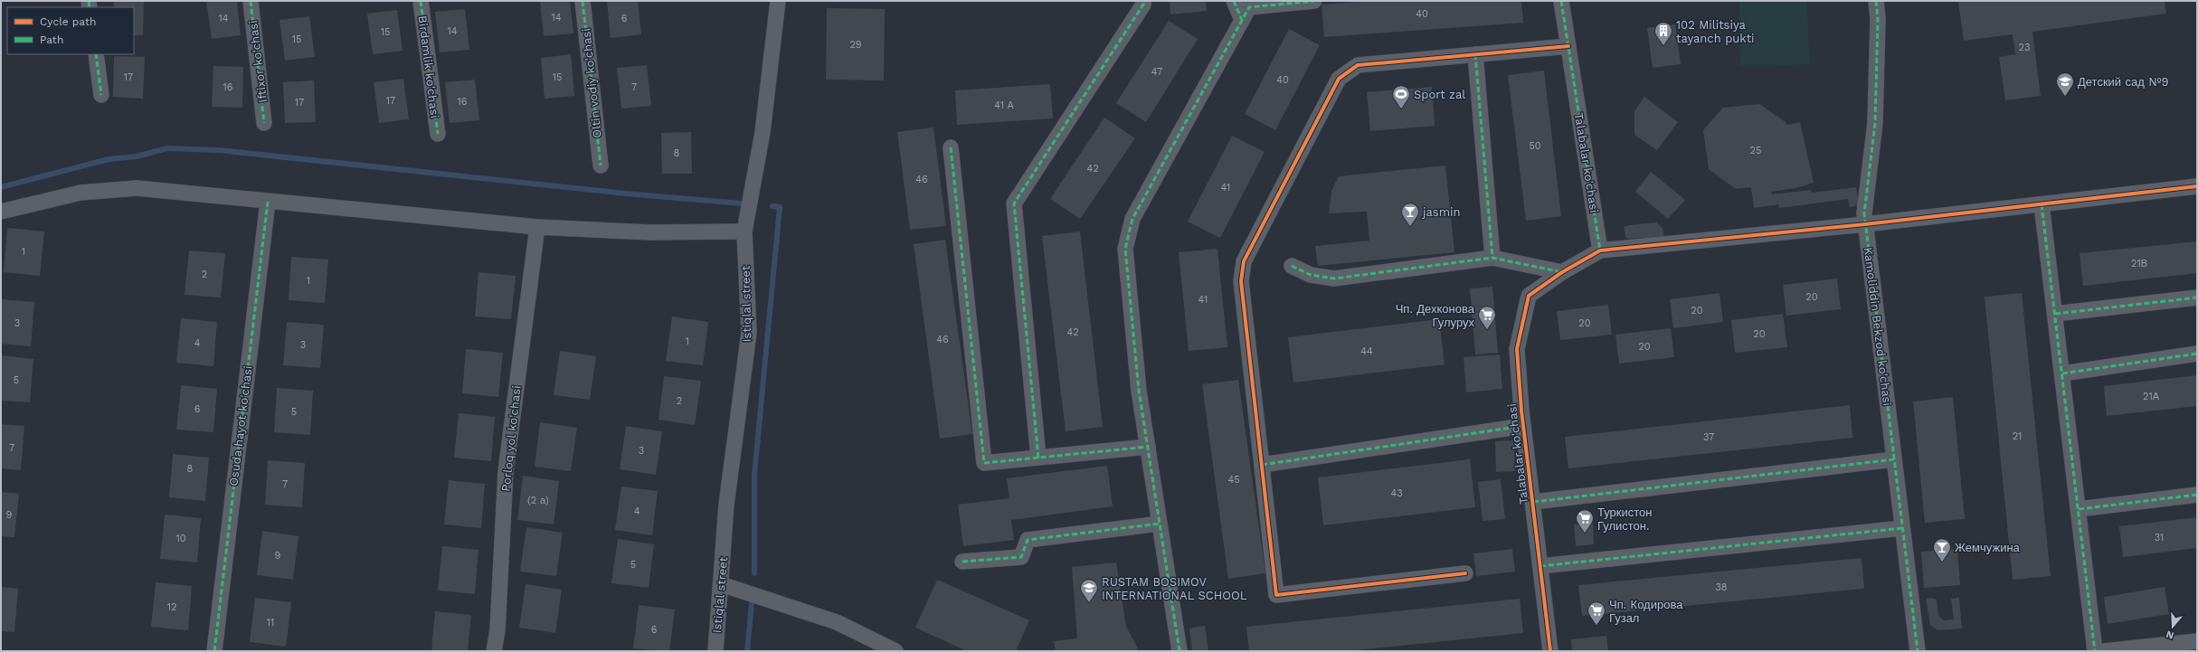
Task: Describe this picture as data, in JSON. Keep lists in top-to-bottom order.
{
  "streets": {
    "street": [
      "Iftixor ko'chasi",
      "Birdamlik ko'chasi",
      "Oltin vodiy ko'chasi",
      "Talabalar ko'chasi",
      "Istiqlal street",
      "Kamoliddin Bekzod ko'chasi",
      "Osuda hayot ko'chasi",
      "Porloq yol ko'chasi"
    ]
  },
  "places": {
    "building": ["102 Militsiya tayanch pukti"],
    "school or university": ["Детский сад №9", "RUSTAM BOSIMOV INTERNATIONAL SCHOOL"],
    "sports": ["Sport zal"],
    "bar": ["jasmin", "Жемчужина"],
    "supermarket": ["Чп. Дехконова Гулурух", "Туркистон Гулистон.", "Чп. Кодирова Гузал"]
  },
  "house_numbers": [
    "40",
    "14",
    "14",
    "6",
    "14",
    "15",
    "15",
    "29",
    "23",
    "47",
    "17",
    "15",
    "40",
    "16",
    "7",
    "17",
    "16",
    "17",
    "41 A",
    "50",
    "25",
    "8",
    "42",
    "46",
    "41",
    "1",
    "21В",
    "2",
    "1",
    "20",
    "41",
    "20",
    "3",
    "20",
    "42",
    "20",
    "46",
    "1",
    "4",
    "3",
    "20",
    "44",
    "5",
    "21А",
    "2",
    "6",
    "5",
    "21",
    "37",
    "7",
    "3",
    "8",
    "45",
    "7",
    "43",
    "(2 а)",
    "4",
    "9",
    "31",
    "10",
    "9",
    "5",
    "38",
    "12",
    "11",
    "6"
  ],
  "legend": ["Cycle path", "Path"],
  "north": "bottom"
}
